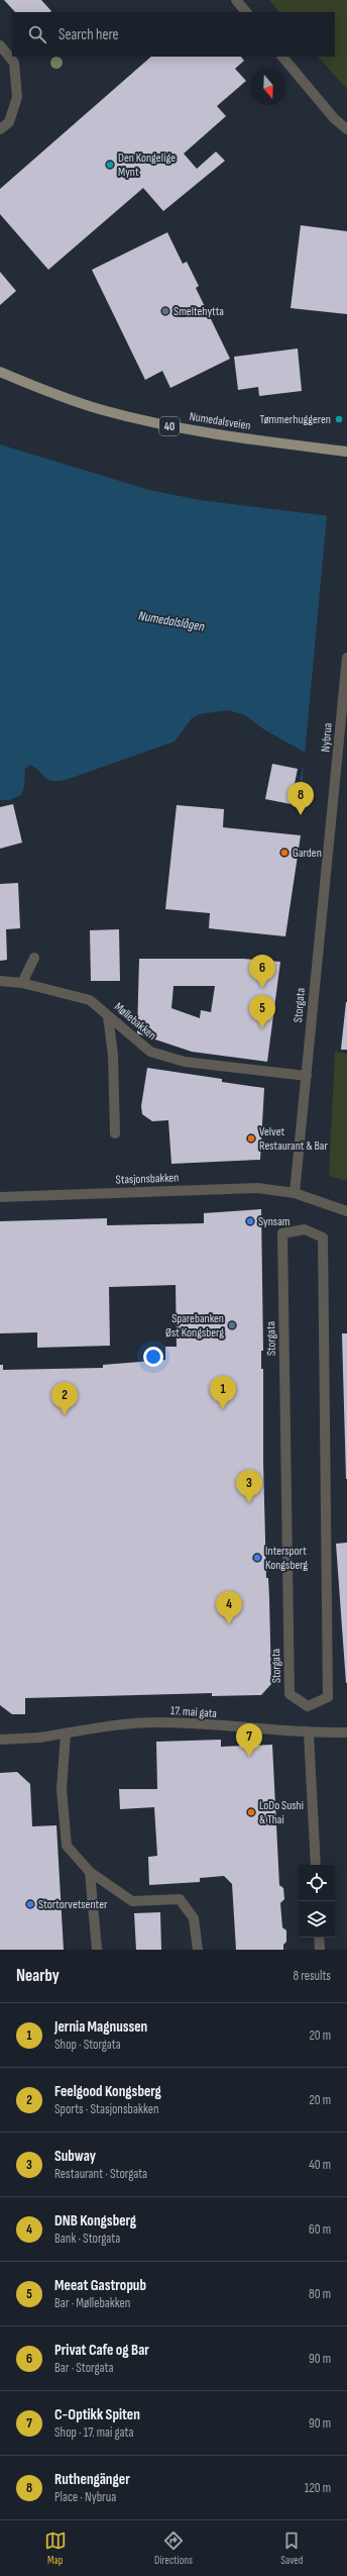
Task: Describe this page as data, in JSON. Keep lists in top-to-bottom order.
{
  "streets": {
    "main road": ["Numedalsveien", "40"],
    "street": [
      "Nybrua",
      "Storgata",
      "Møllebakken",
      "Stasjonsbakken",
      "17. mai gata"
    ]
  },
  "crossings": [
    ["Nybrua", "Storgata"],
    ["Storgata", "Møllebakken"],
    ["Storgata", "Stasjonsbakken"]
  ],
  "water": ["Numedalslågen"],
  "places": [
    "Den Kongelige Mynt",
    "Smeltehytta",
    "Tømmerhuggeren",
    "Garden",
    "Velvet Restaurant & Bar",
    "Synsam",
    "Sparebanken Øst Kongsberg",
    "Intersport Kongsberg",
    "LoDo Sushi & Thai",
    "Stortorvetsenter"
  ],
  "north": "bottom",
  "page": {
    "search": "Search here",
    "pins": [
      "8",
      "6",
      "5",
      "1",
      "2",
      "3",
      "4",
      "7"
    ],
    "heading": ["Nearby", "8 results"],
    "list": [
      {
        "mark": "1",
        "name": "Jernia Magnussen",
        "note": "Shop · Storgata",
        "value": "20 m"
      },
      {
        "mark": "2",
        "name": "Feelgood Kongsberg",
        "note": "Sports · Stasjonsbakken",
        "value": "20 m"
      },
      {
        "mark": "3",
        "name": "Subway",
        "note": "Restaurant · Storgata",
        "value": "40 m"
      },
      {
        "mark": "4",
        "name": "DNB Kongsberg",
        "note": "Bank · Storgata",
        "value": "60 m"
      },
      {
        "mark": "5",
        "name": "Meeat Gastropub",
        "note": "Bar · Møllebakken",
        "value": "80 m"
      },
      {
        "mark": "6",
        "name": "Privat Cafe og Bar",
        "note": "Bar · Storgata",
        "value": "90 m"
      },
      {
        "mark": "7",
        "name": "C-Optikk Spiten",
        "note": "Shop · 17. mai gata",
        "value": "90 m"
      },
      {
        "mark": "8",
        "name": "Ruthengänger",
        "note": "Place · Nybrua",
        "value": "120 m"
      }
    ],
    "nav": ["Map", "Directions", "Saved"]
  }
}
